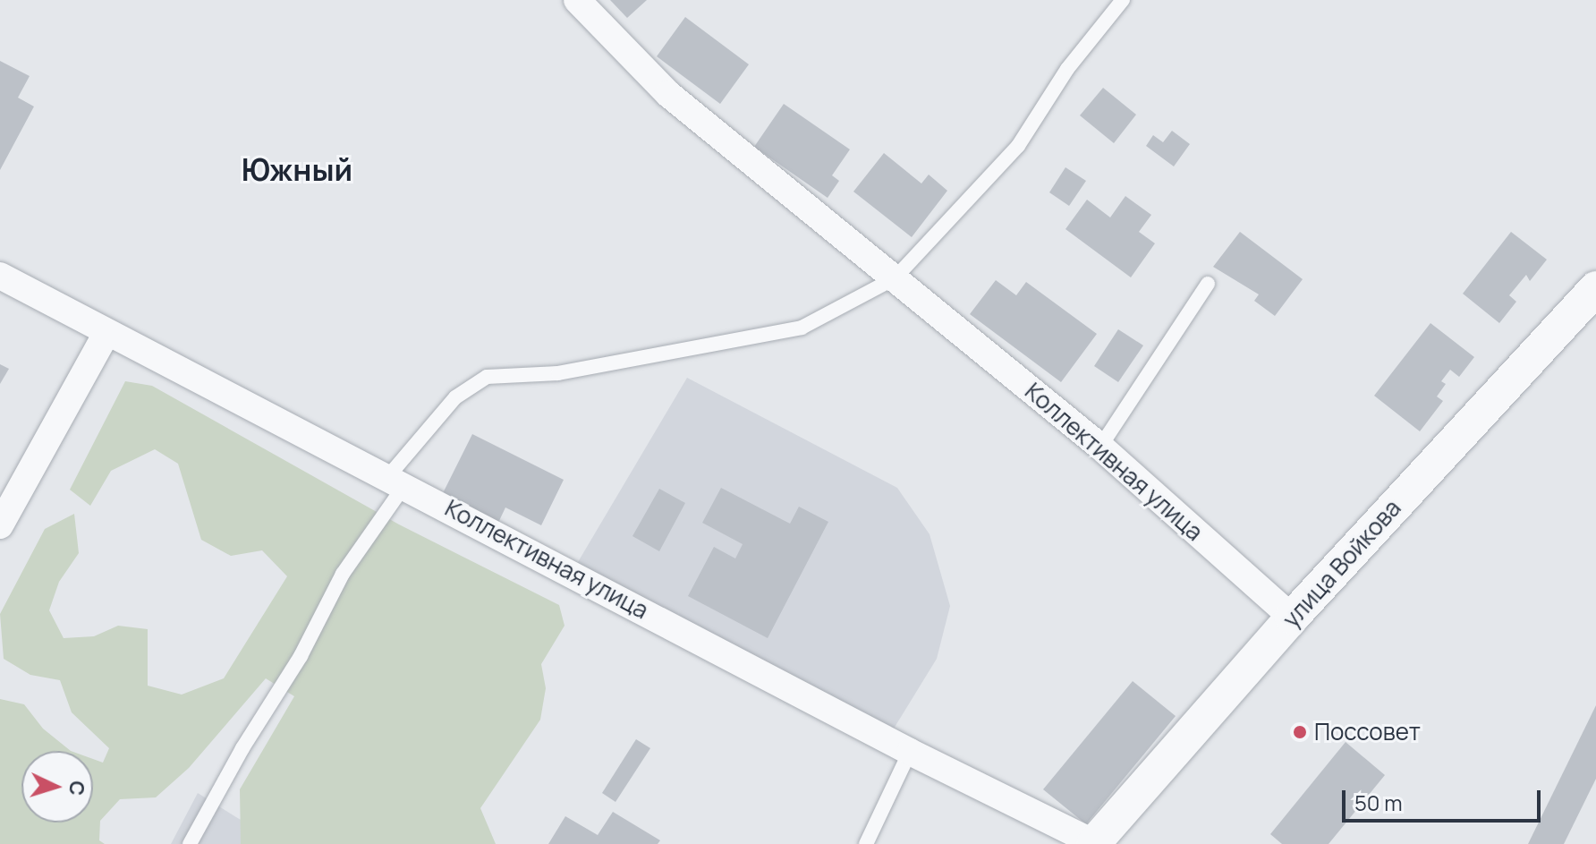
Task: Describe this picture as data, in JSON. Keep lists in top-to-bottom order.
{
  "streets": {
    "street": ["Коллективная улица", "улица Войкова"]
  },
  "crossings": [
    ["Коллективная улица", "улица Войкова"]
  ],
  "districts": ["Южный"],
  "places": ["Поссовет"],
  "scale_bar": "50 m",
  "north": "right"
}
